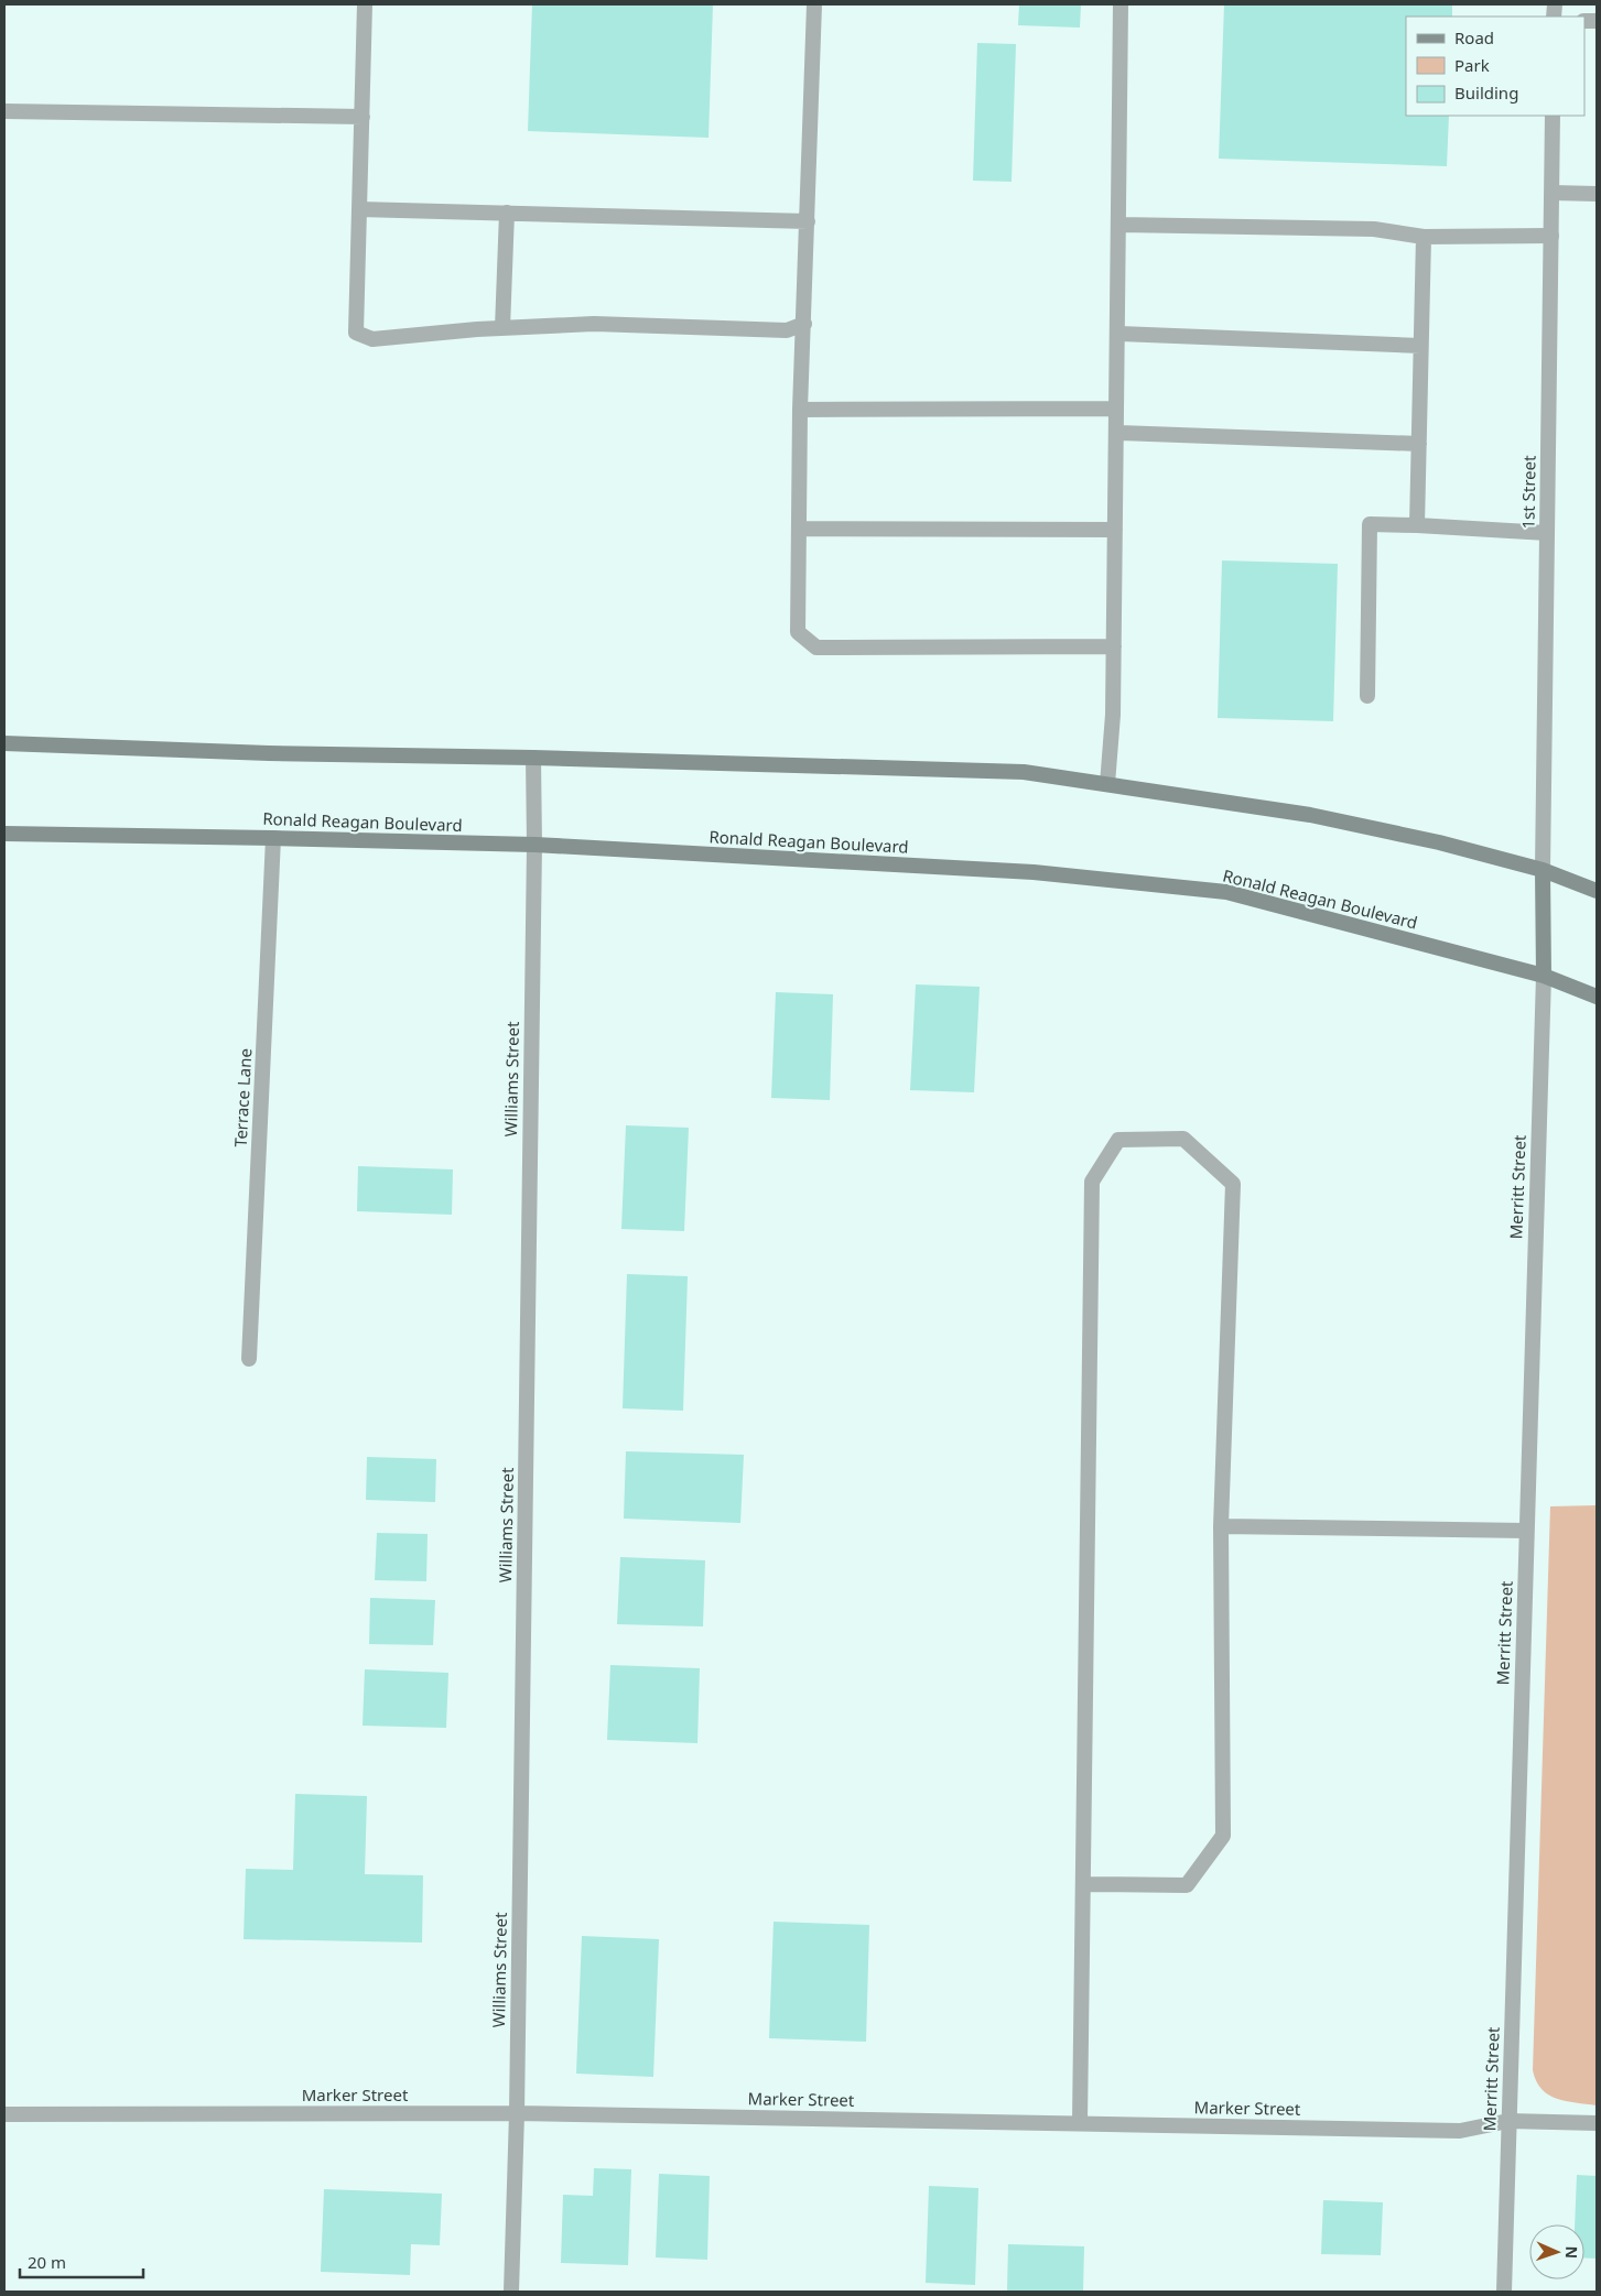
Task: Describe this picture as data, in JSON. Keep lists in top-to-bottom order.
{
  "streets": {
    "main road": ["Ronald Reagan Boulevard"],
    "street": [
      "1st Street",
      "Williams Street",
      "Terrace Lane",
      "Merritt Street",
      "Marker Street"
    ]
  },
  "crossings": [
    ["Ronald Reagan Boulevard", "Williams Street"],
    ["Ronald Reagan Boulevard", "Terrace Lane"],
    ["Ronald Reagan Boulevard", "Merritt Street"],
    ["Williams Street", "Marker Street"],
    ["Merritt Street", "Marker Street"]
  ],
  "legend": ["Road", "Park", "Building"],
  "scale_bar": "20 m",
  "north": "right"
}
